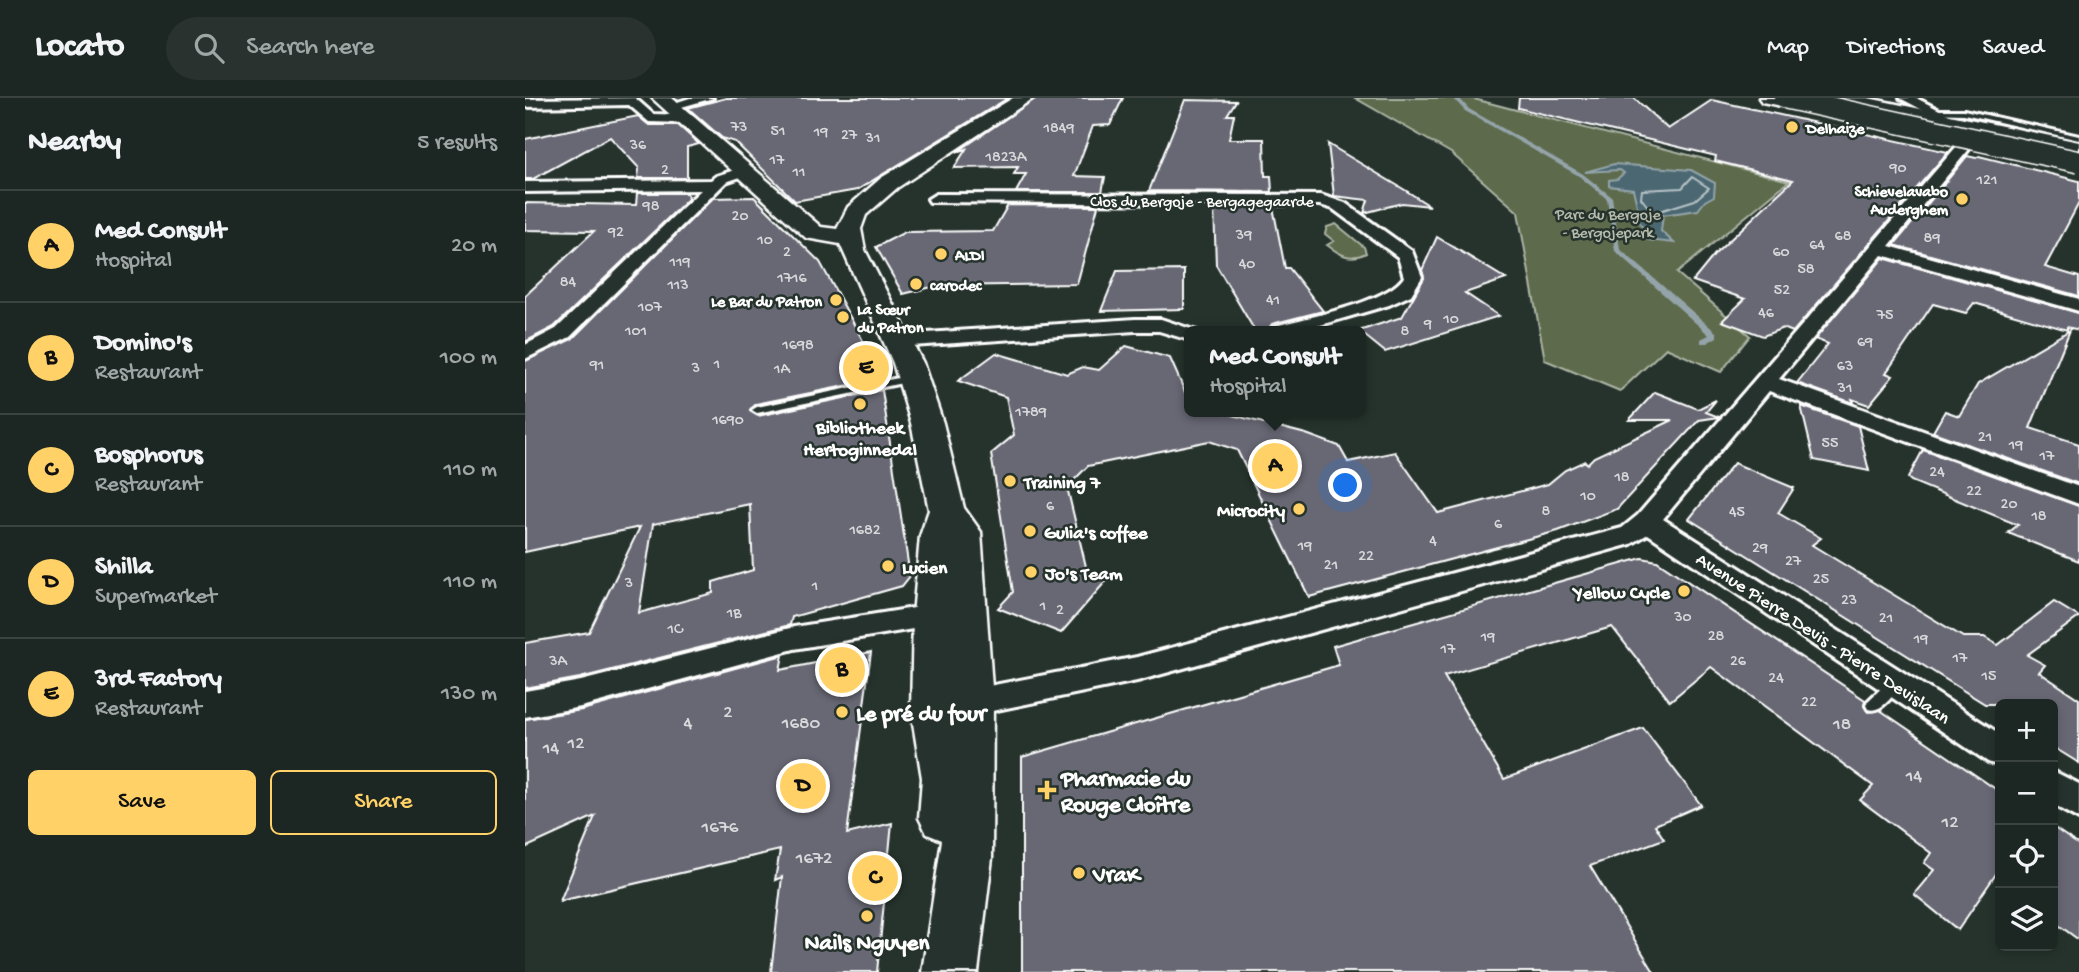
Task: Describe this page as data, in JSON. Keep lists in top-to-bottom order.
{
  "streets": {
    "street": ["Clos du Bergoje - Bergagegaarde", "Avenue Pierre Devis - Pierre Devislaan"]
  },
  "parks": ["Parc du Bergoje - Bergojepark"],
  "places": {
    "other": [
      "Delhaize",
      "Schievelavabo Auderghem",
      "ALDI",
      "carodec",
      "Le Bar du Patron",
      "La Sœur du Patron",
      "Bibliotheek Hertoginnedal",
      "Training 7",
      "Microcity",
      "Gulia's coffee",
      "Lucien",
      "Jo's Team",
      "Yellow Cycle",
      "Le pré du four",
      "VraK",
      "Nails Nguyen"
    ],
    "health": ["Pharmacie du Rouge Cloître"]
  },
  "house_numbers": [
    "73",
    "1849",
    "51",
    "19",
    "27",
    "31",
    "36",
    "1823A",
    "17",
    "90",
    "2",
    "11",
    "121",
    "98",
    "20",
    "92",
    "39",
    "68",
    "89",
    "10",
    "64",
    "2",
    "60",
    "119",
    "40",
    "58",
    "1716",
    "84",
    "113",
    "52",
    "41",
    "107",
    "46",
    "75",
    "10",
    "9",
    "101",
    "8",
    "69",
    "1698",
    "1",
    "91",
    "63",
    "3",
    "1A",
    "31",
    "1789",
    "1690",
    "21",
    "55",
    "19",
    "17",
    "24",
    "18",
    "22",
    "10",
    "20",
    "6",
    "8",
    "45",
    "18",
    "6",
    "1682",
    "4",
    "19",
    "29",
    "22",
    "27",
    "21",
    "25",
    "3",
    "1",
    "23",
    "1",
    "2",
    "1B",
    "30",
    "21",
    "1C",
    "28",
    "19",
    "19",
    "17",
    "17",
    "3A",
    "26",
    "15",
    "24",
    "22",
    "2",
    "4",
    "1680",
    "18",
    "12",
    "14",
    "14",
    "12",
    "1676",
    "1672"
  ],
  "page": {
    "header": "Locato",
    "search": "Search here",
    "nav": ["Map", "Directions", "Saved"],
    "heading": ["Nearby", "5 results"],
    "list": [
      {
        "mark": "A",
        "name": "Med Consult",
        "note": "Hospital",
        "value": "20 m"
      },
      {
        "mark": "B",
        "name": "Domino's",
        "note": "Restaurant",
        "value": "100 m"
      },
      {
        "mark": "C",
        "name": "Bosphorus",
        "note": "Restaurant",
        "value": "110 m"
      },
      {
        "mark": "D",
        "name": "Shilla",
        "note": "Supermarket",
        "value": "110 m"
      },
      {
        "mark": "E",
        "name": "3rd Factory",
        "note": "Restaurant",
        "value": "130 m"
      }
    ],
    "popup": ["Med Consult", "Hospital"],
    "pins": [
      "E",
      "A",
      "B",
      "D",
      "C"
    ],
    "map_buttons": ["+", "−"],
    "buttons": ["Save", "Share"]
  }
}
